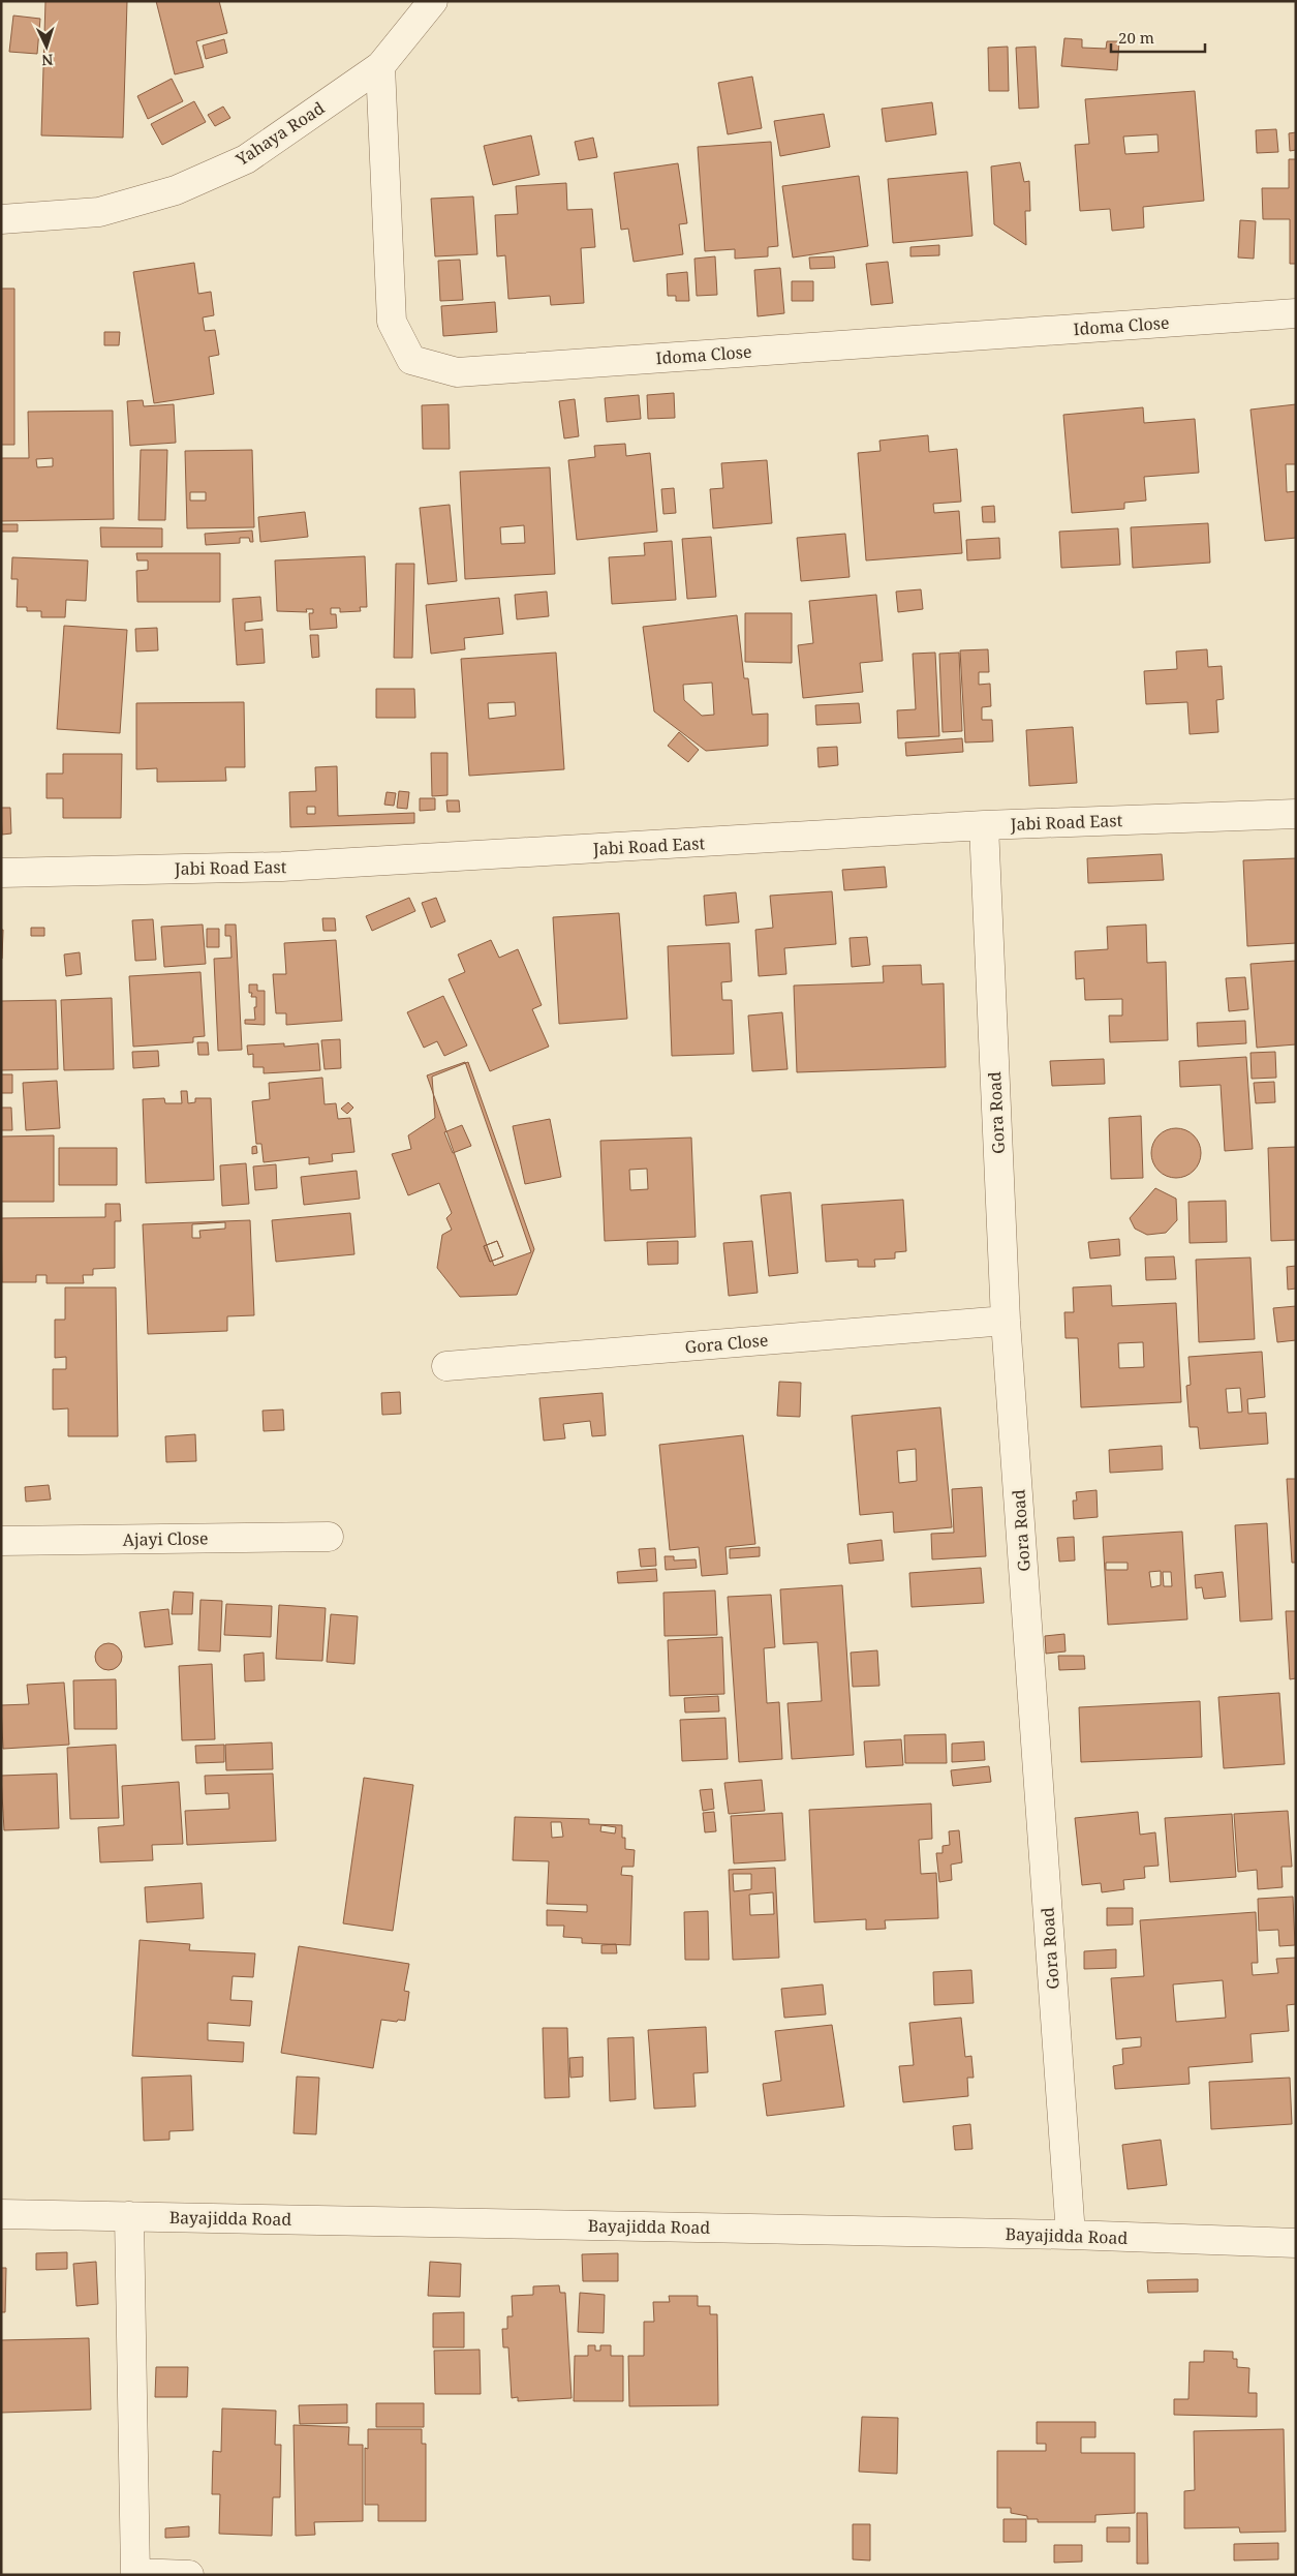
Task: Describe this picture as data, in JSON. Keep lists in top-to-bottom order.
{
  "streets": {
    "street": [
      "Yahaya Road",
      "Idoma Close",
      "Jabi Road East",
      "Gora Road",
      "Gora Close",
      "Ajayi Close",
      "Bayajidda Road"
    ]
  },
  "crossings": [
    ["Yahaya Road", "Idoma Close"],
    ["Jabi Road East", "Gora Road"],
    ["Gora Road", "Gora Close"],
    ["Gora Road", "Bayajidda Road"]
  ],
  "scale_bar": "20 m",
  "north": "bottom"
}
